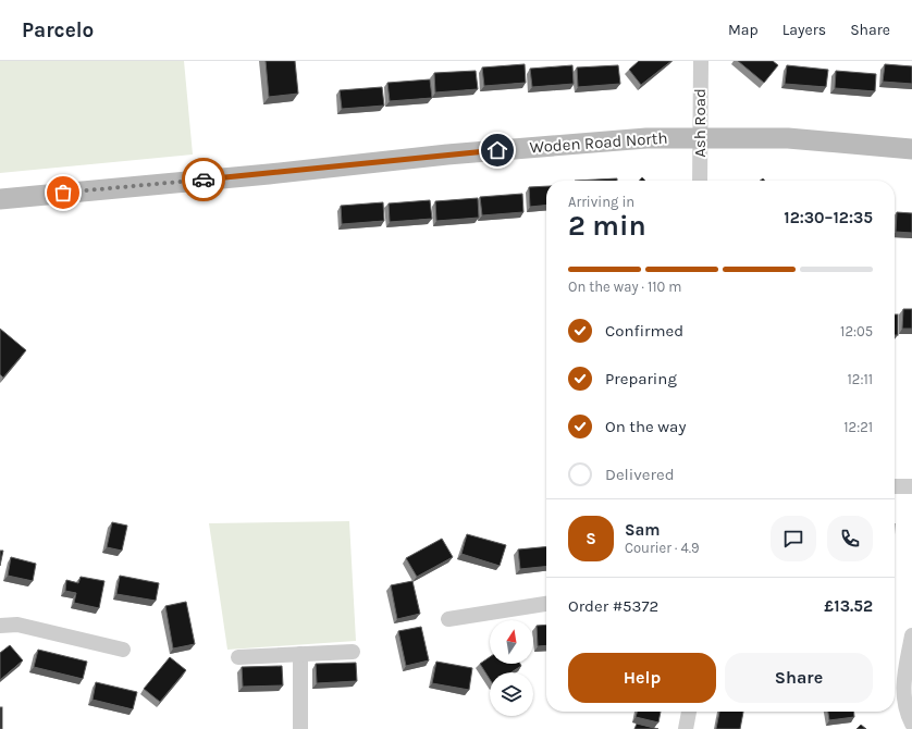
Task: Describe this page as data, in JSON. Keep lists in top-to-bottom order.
{
  "streets": {
    "street": ["Ash Road", "Woden Road North"]
  },
  "crossings": [
    ["Ash Road", "Woden Road North"]
  ],
  "north": "top",
  "page": {
    "header": "Parcelo",
    "nav": ["Map", "Layers", "Share"],
    "heading": ["2 min", "Arriving in", "12:30–12:35"],
    "panel": [
      "Sam",
      "Courier · 4.9",
      "Order #5372",
      "£13.52"
    ],
    "bar": "On the way · 110 m",
    "list": [
      ["Confirmed", "12:05"],
      ["Preparing", "12:11"],
      ["On the way", "12:21"],
      "Delivered"
    ],
    "round": "S",
    "buttons": ["Help", "Share"]
  }
}
